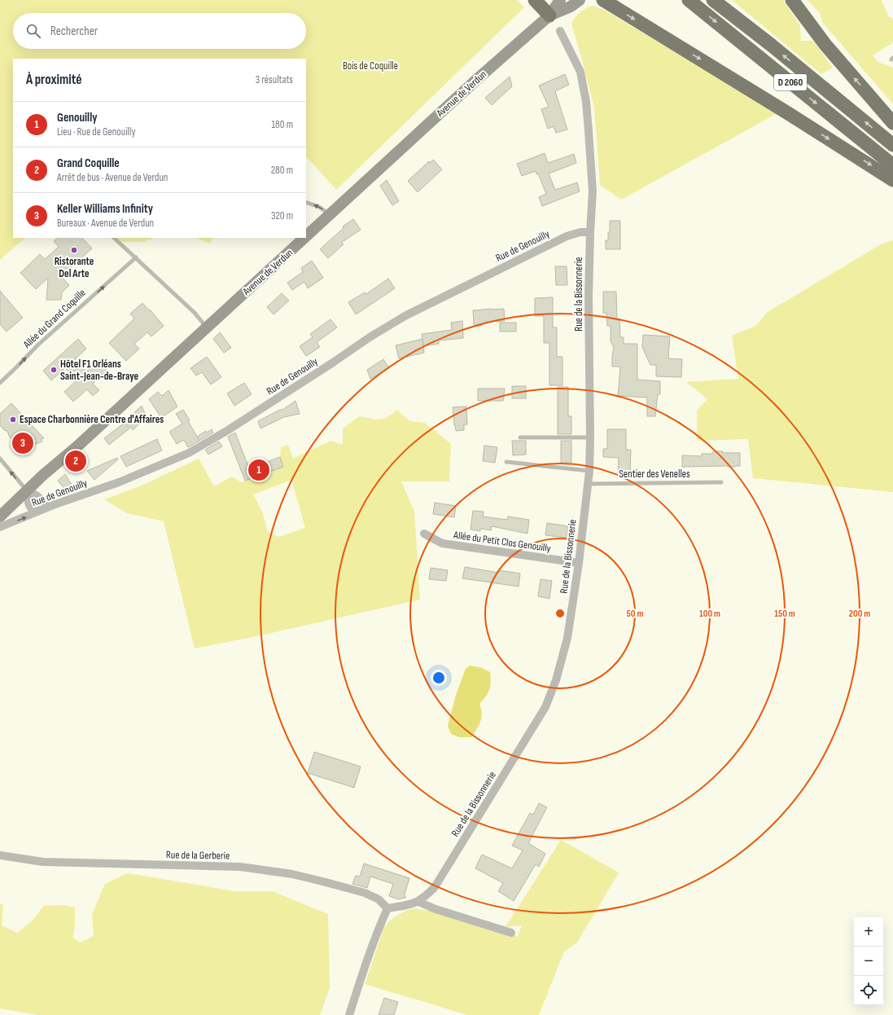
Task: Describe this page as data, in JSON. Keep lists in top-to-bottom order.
{
  "streets": {
    "highway": ["D 2060"],
    "main road": ["Avenue de Verdun"],
    "street": [
      "Rue de Genouilly",
      "Rue de la Bissonnerie",
      "Allée du Petit Clos Genouilly",
      "Rue de la Gerberie"
    ],
    "lane": ["Allée du Grand Coquille", "Sentier des Venelles"]
  },
  "crossings": [
    ["Rue de Genouilly", "Rue de la Bissonnerie"],
    ["Rue de la Bissonnerie", "Sentier des Venelles"],
    ["Rue de la Bissonnerie", "Allée du Petit Clos Genouilly"],
    ["Rue de la Bissonnerie", "Rue de la Gerberie"]
  ],
  "one_way": ["Allée du Grand Coquille"],
  "parks": ["Bois de Coquille"],
  "places": ["Ristorante Del Arte", "Hôtel F1 Orléans Saint-Jean-de-Braye", "Espace Charbonnière Centre d'Affaires"],
  "page": {
    "search": "Rechercher",
    "heading": ["À proximité", "3 résultats"],
    "list": [
      {
        "mark": "1",
        "name": "Genouilly",
        "note": "Lieu · Rue de Genouilly",
        "value": "180 m"
      },
      {
        "mark": "2",
        "name": "Grand Coquille",
        "note": "Arrêt de bus · Avenue de Verdun",
        "value": "280 m"
      },
      {
        "mark": "3",
        "name": "Keller Williams Infinity",
        "note": "Bureaux · Avenue de Verdun",
        "value": "320 m"
      }
    ],
    "pins": ["3", "2", "1"],
    "map_buttons": ["+", "−"]
  },
  "rings": [
    "50 m",
    "100 m",
    "150 m",
    "200 m"
  ]
}
